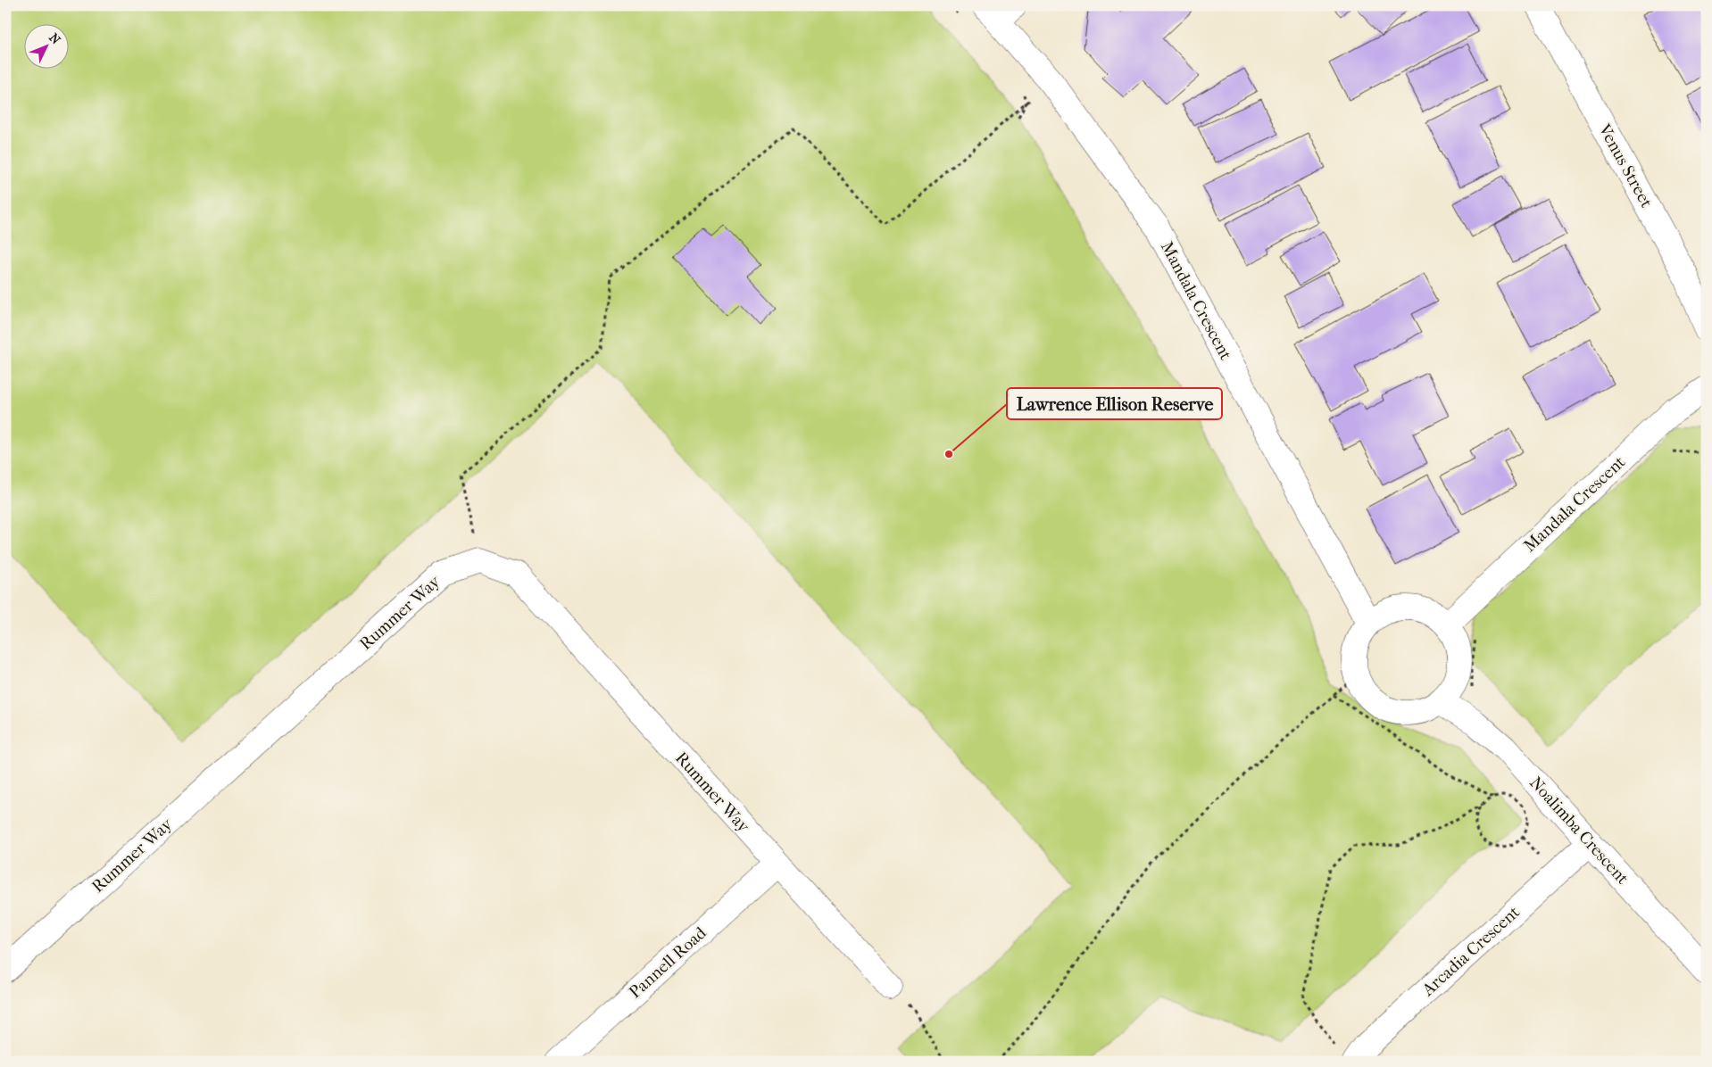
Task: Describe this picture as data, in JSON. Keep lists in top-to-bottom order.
{
  "streets": {
    "street": [
      "Venus Street",
      "Mandala Crescent",
      "Rummer Way",
      "Noalimba Crescent",
      "Arcadia Crescent",
      "Pannell Road"
    ]
  },
  "crossings": [
    ["Mandala Crescent", "Noalimba Crescent"],
    ["Rummer Way", "Pannell Road"],
    ["Noalimba Crescent", "Arcadia Crescent"]
  ],
  "places": ["Lawrence Ellison Reserve"],
  "north": "top right"
}
